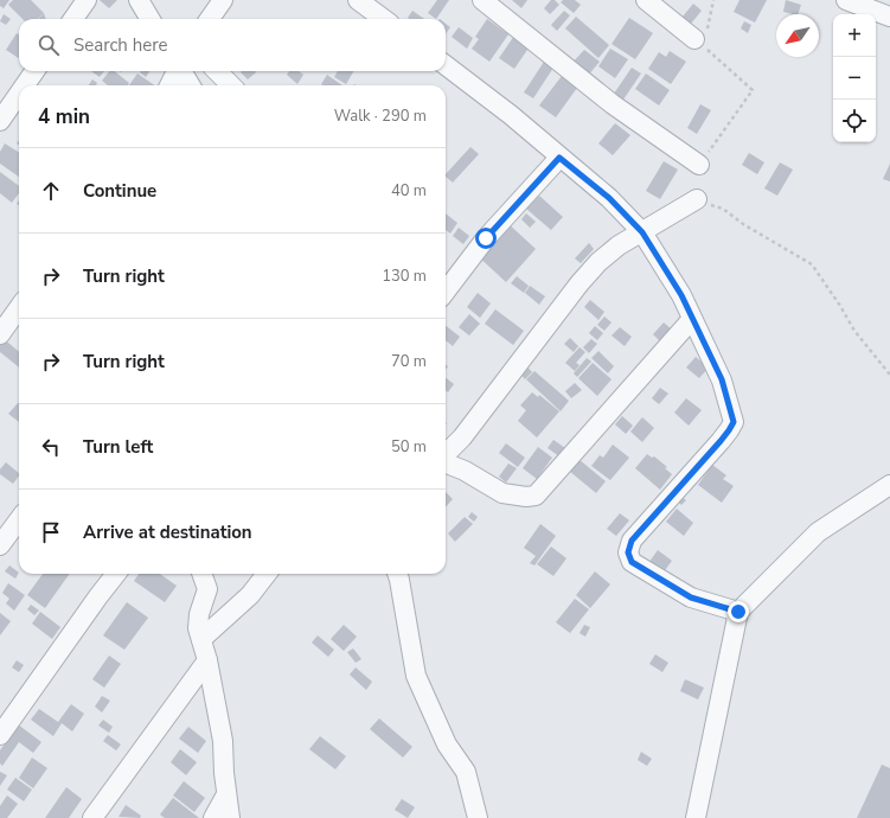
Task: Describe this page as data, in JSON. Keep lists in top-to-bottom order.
{
  "north": "bottom left",
  "page": {
    "map_buttons": ["+", "−"],
    "search": "Search here",
    "heading": ["4 min", "Walk · 290 m"],
    "list": [
      ["Continue", "40 m"],
      ["Turn right", "130 m"],
      ["Turn right", "70 m"],
      ["Turn left", "50 m"],
      "Arrive at destination"
    ]
  }
}
